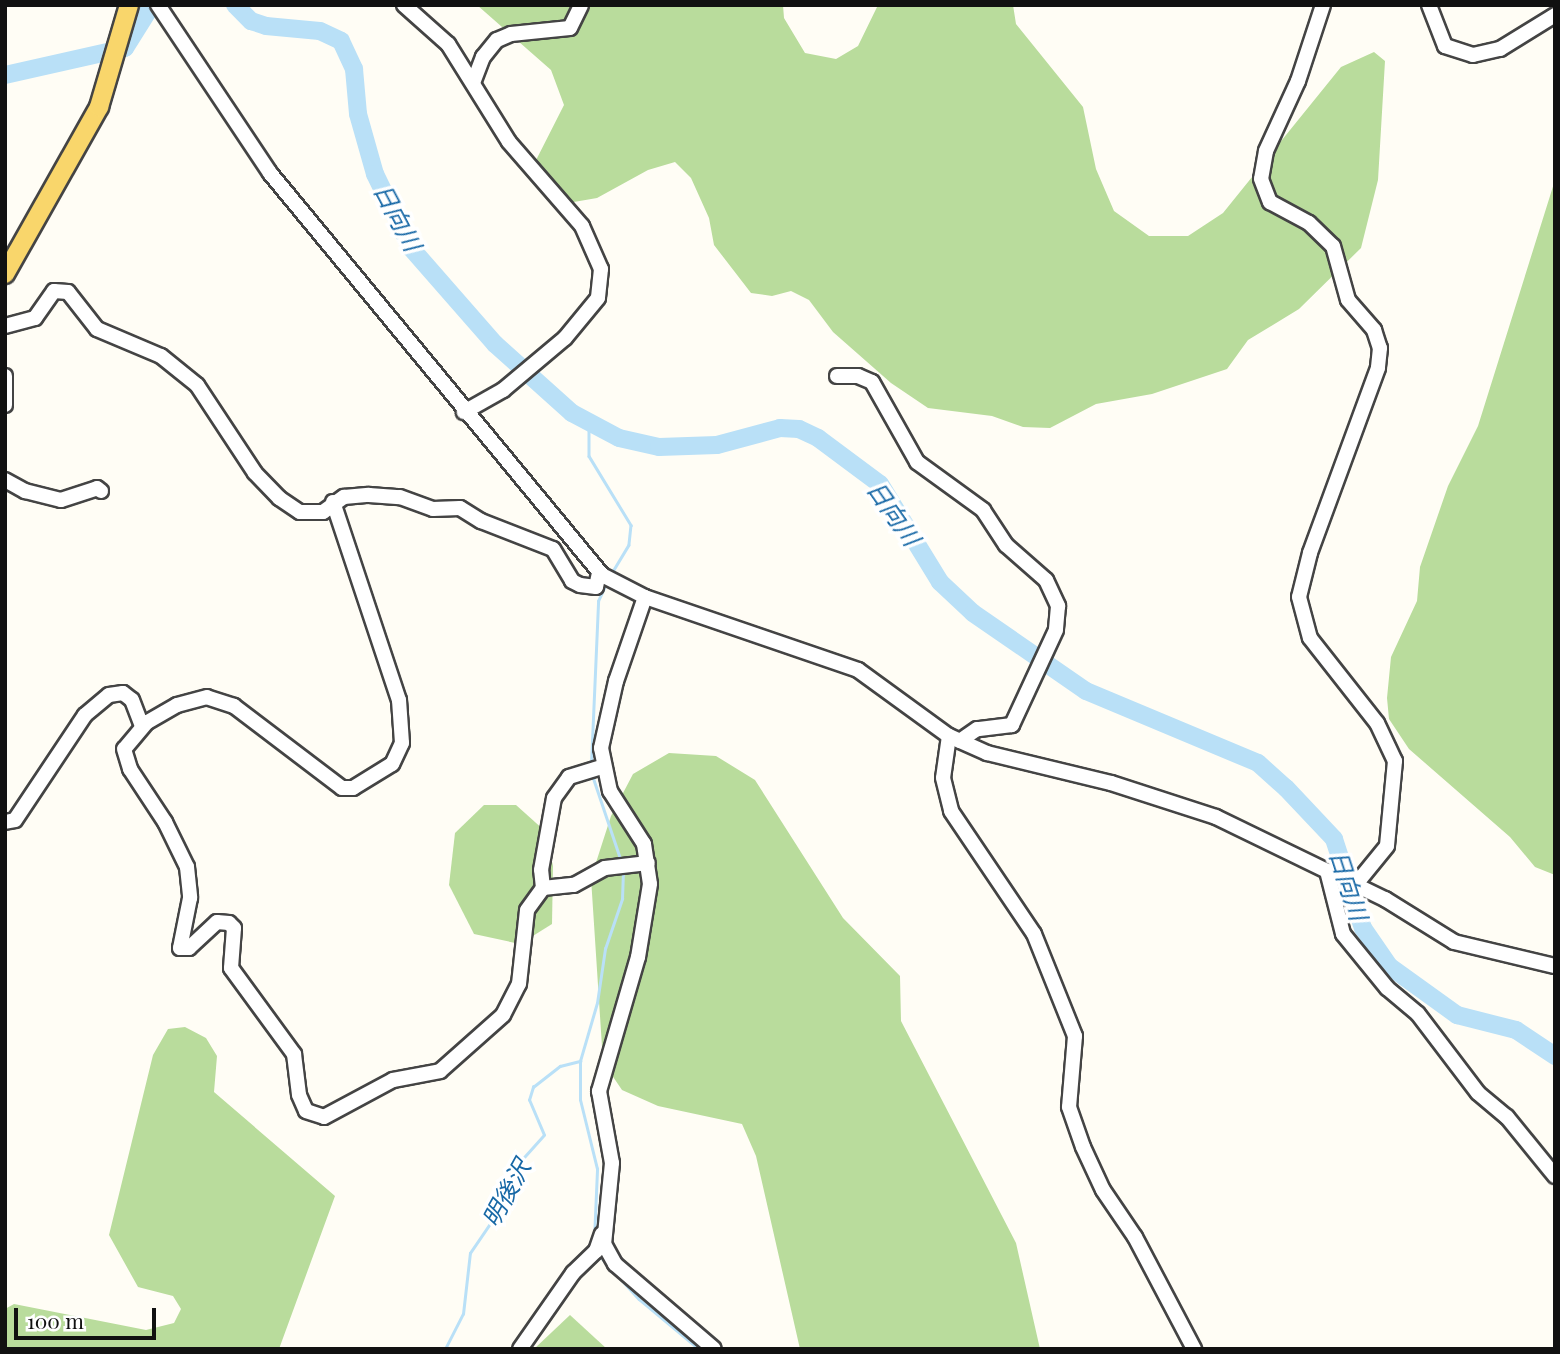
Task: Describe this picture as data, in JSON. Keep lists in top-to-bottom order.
{
  "water": ["日向川", "明後沢"],
  "scale_bar": "100 m"
}
